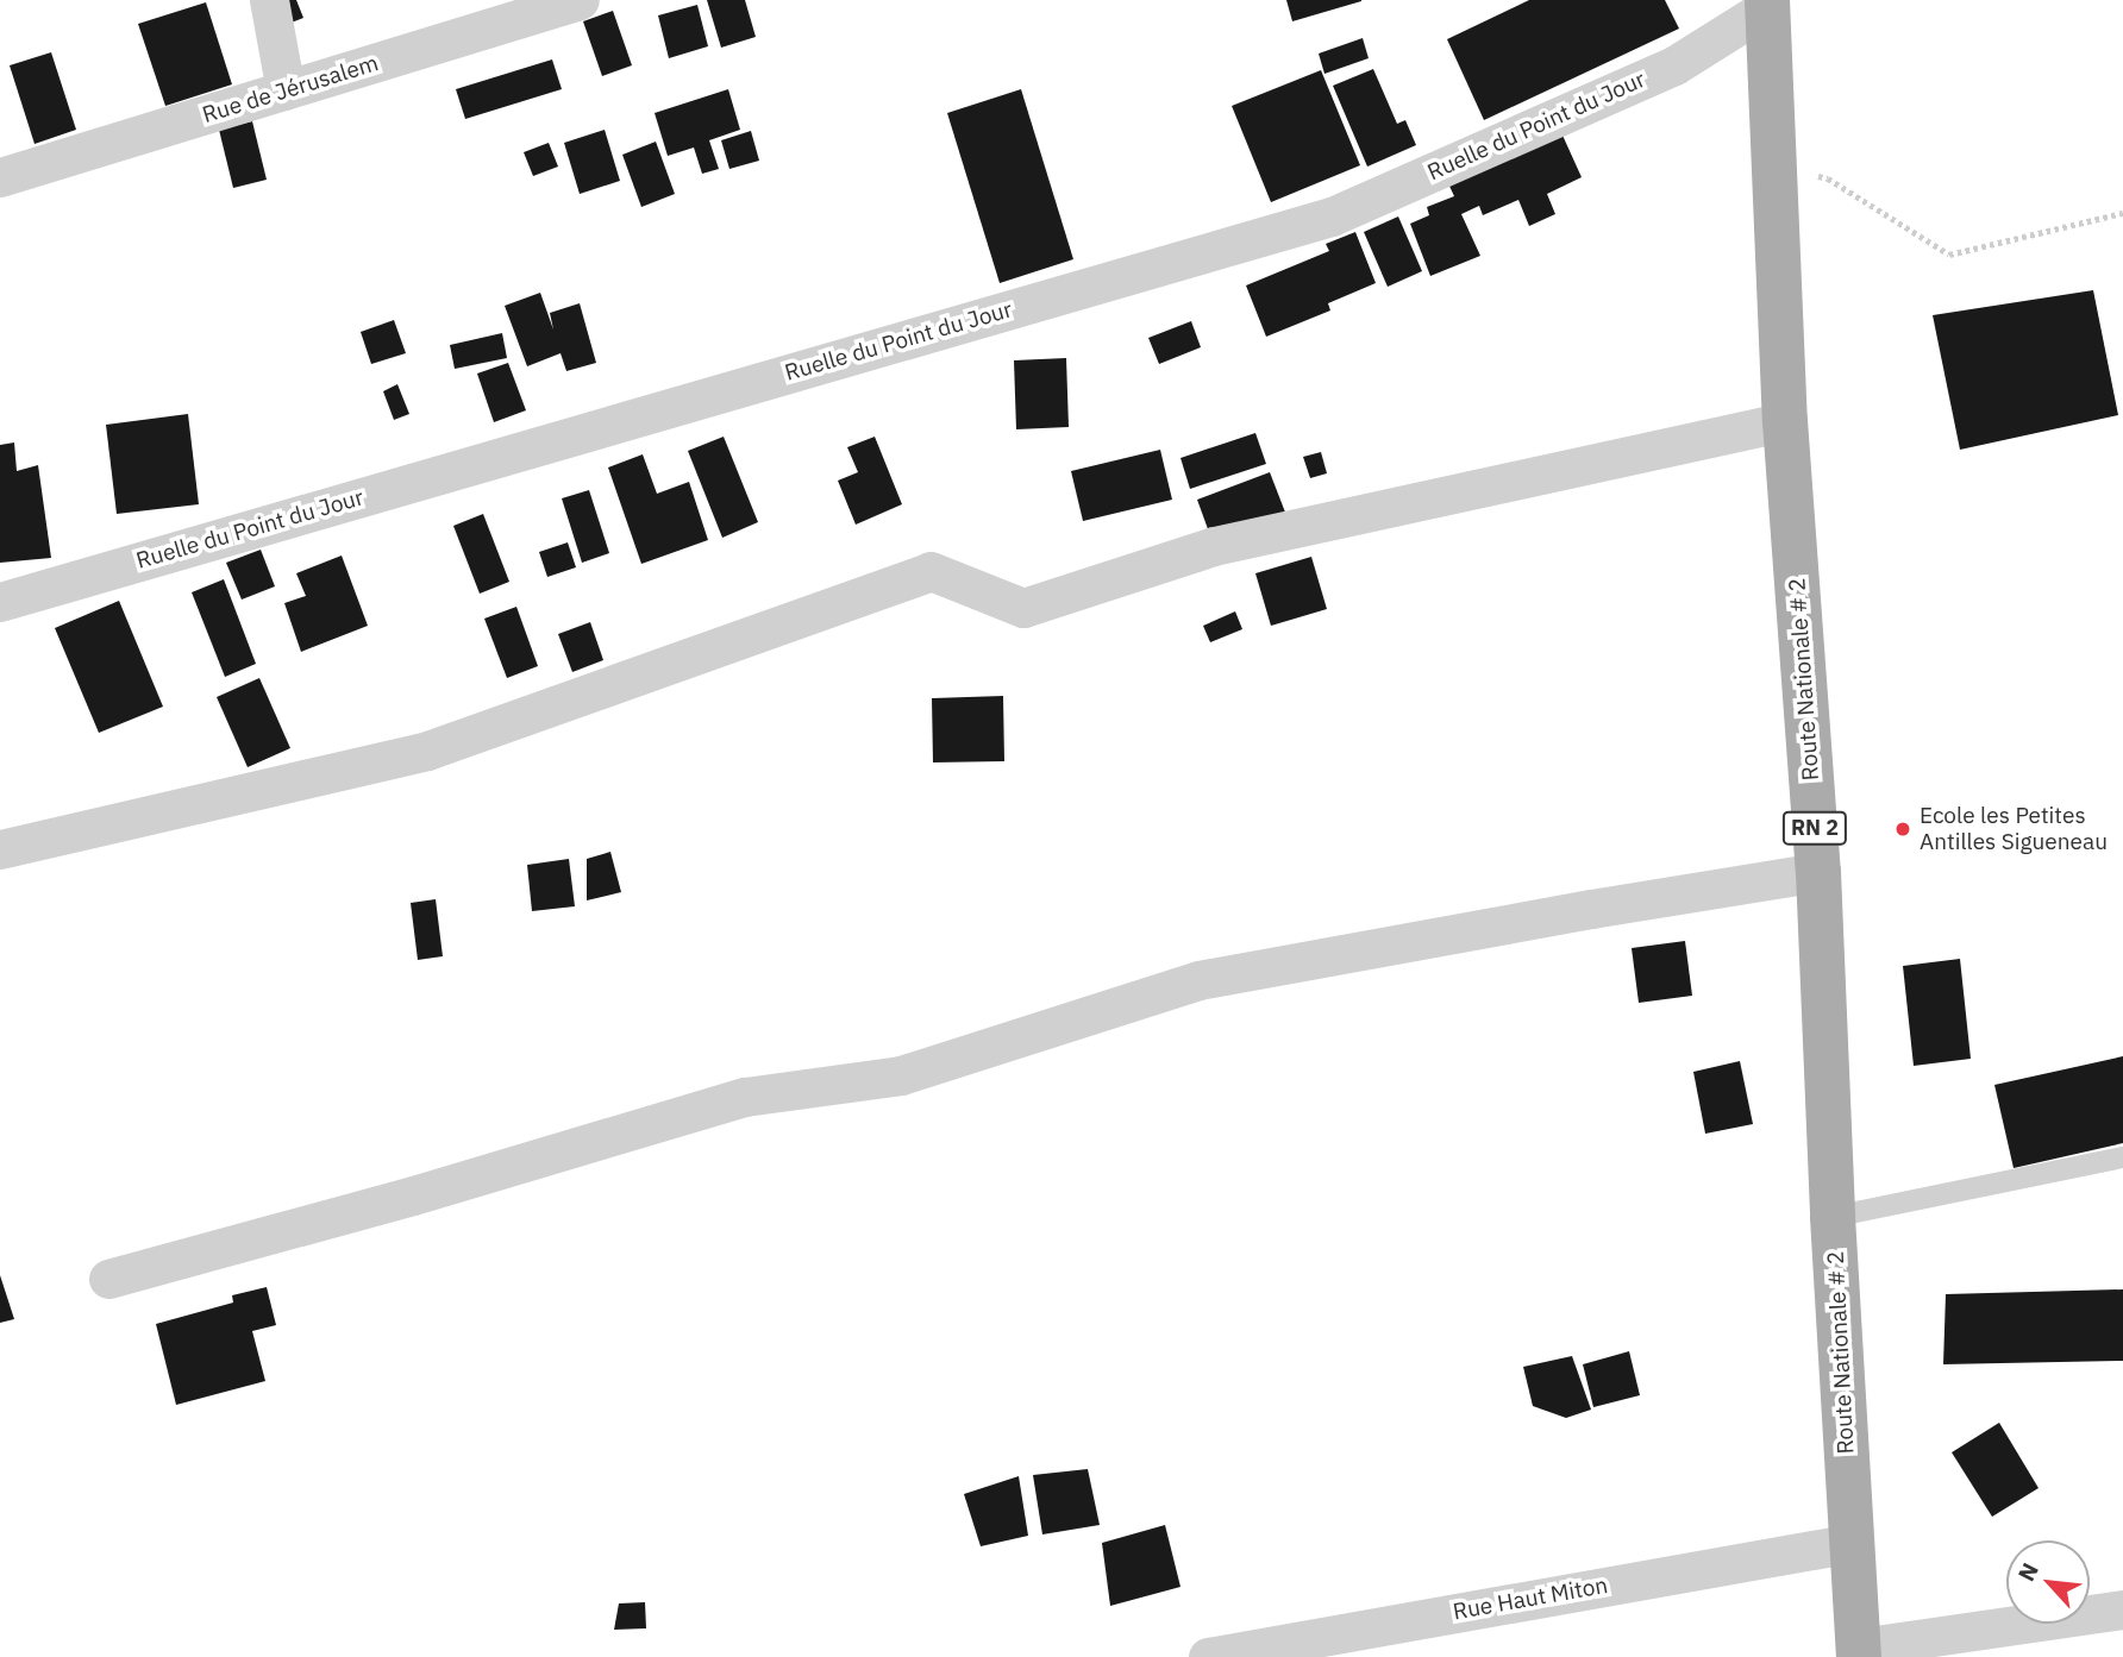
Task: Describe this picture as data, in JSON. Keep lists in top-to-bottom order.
{
  "streets": {
    "main road": ["Route Nationale # 2", "RN 2"],
    "street": ["Rue de Jérusalem", "Ruelle du Point du Jour", "Rue Haut Miton"]
  },
  "crossings": [
    ["Ruelle du Point du Jour", "Route Nationale # 2"],
    ["Route Nationale # 2", "Rue Haut Miton"]
  ],
  "places": ["Ecole les Petites Antilles Sigueneau"],
  "north": "top left"
}
